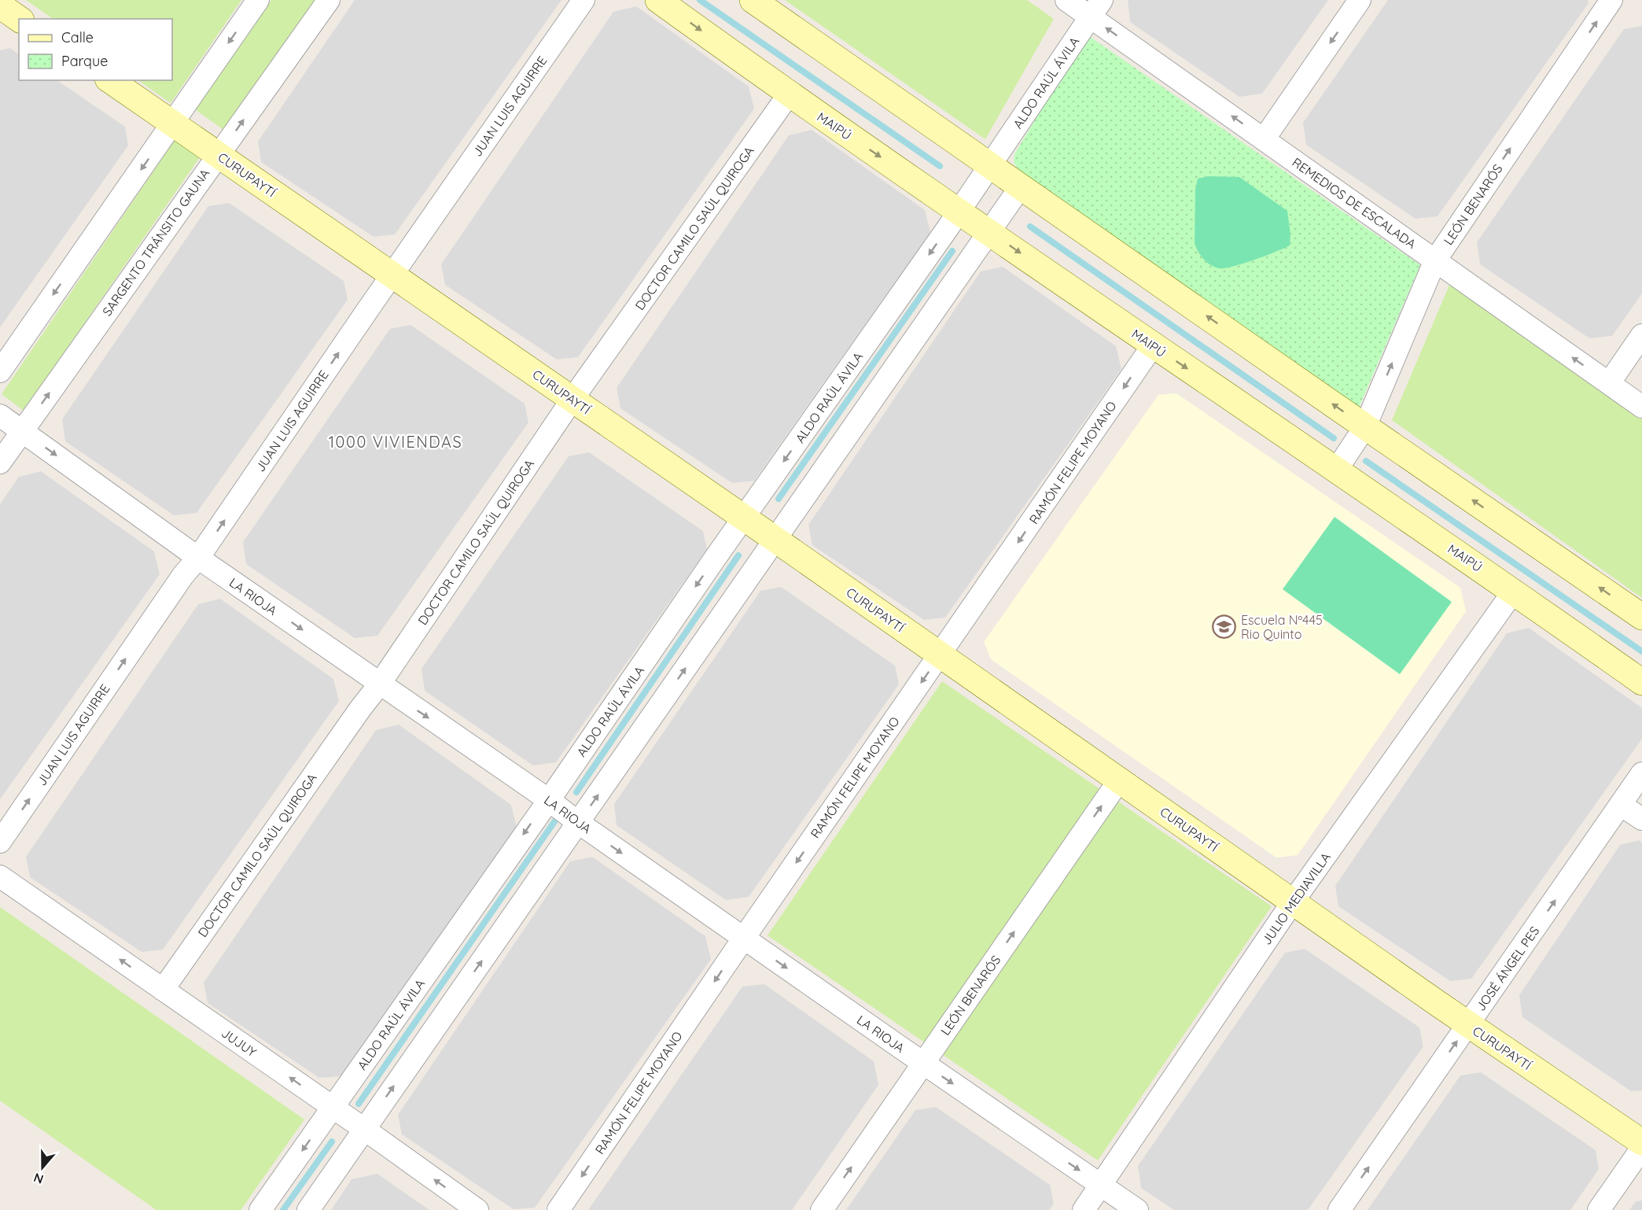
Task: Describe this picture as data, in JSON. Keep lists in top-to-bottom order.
{
  "streets": {
    "street": [
      "ALDO RAÚL ÁVILA",
      "JUAN LUIS AGUIRRE",
      "MAIPÚ",
      "CURUPAYTÍ",
      "REMEDIOS DE ESCALADA",
      "LEÓN BENARÓS",
      "DOCTOR CAMILO SAÚL QUIROGA",
      "SARGENTO TRÁNSITO GAUNA",
      "RAMÓN FELIPE MOYANO",
      "LA RIOJA",
      "JULIO MEDIAVILLA",
      "JOSÉ ÁNGEL PES",
      "JUJUY"
    ]
  },
  "crossings": [
    ["ALDO RAÚL ÁVILA", "MAIPÚ"],
    ["ALDO RAÚL ÁVILA", "CURUPAYTÍ"],
    ["ALDO RAÚL ÁVILA", "REMEDIOS DE ESCALADA"],
    ["ALDO RAÚL ÁVILA", "LA RIOJA"],
    ["ALDO RAÚL ÁVILA", "JUJUY"],
    ["JUAN LUIS AGUIRRE", "CURUPAYTÍ"],
    ["JUAN LUIS AGUIRRE", "LA RIOJA"],
    ["MAIPÚ", "LEÓN BENARÓS"],
    ["MAIPÚ", "DOCTOR CAMILO SAÚL QUIROGA"],
    ["MAIPÚ", "RAMÓN FELIPE MOYANO"],
    ["MAIPÚ", "JULIO MEDIAVILLA"],
    ["CURUPAYTÍ", "LEÓN BENARÓS"],
    ["CURUPAYTÍ", "DOCTOR CAMILO SAÚL QUIROGA"],
    ["CURUPAYTÍ", "SARGENTO TRÁNSITO GAUNA"],
    ["CURUPAYTÍ", "RAMÓN FELIPE MOYANO"],
    ["CURUPAYTÍ", "JULIO MEDIAVILLA"],
    ["CURUPAYTÍ", "JOSÉ ÁNGEL PES"],
    ["REMEDIOS DE ESCALADA", "LEÓN BENARÓS"],
    ["LEÓN BENARÓS", "LA RIOJA"],
    ["DOCTOR CAMILO SAÚL QUIROGA", "LA RIOJA"],
    ["DOCTOR CAMILO SAÚL QUIROGA", "JUJUY"],
    ["SARGENTO TRÁNSITO GAUNA", "LA RIOJA"],
    ["RAMÓN FELIPE MOYANO", "LA RIOJA"],
    ["LA RIOJA", "JULIO MEDIAVILLA"]
  ],
  "one_way": [
    "JUAN LUIS AGUIRRE",
    "LEÓN BENARÓS",
    "LA RIOJA",
    "JOSÉ ÁNGEL PES",
    "JUJUY"
  ],
  "districts": ["1000 VIVIENDAS"],
  "places": {
    "school or university": ["Escuela Nº445 Rio Quinto"]
  },
  "legend": ["Calle", "Parque"],
  "north": "bottom"
}
